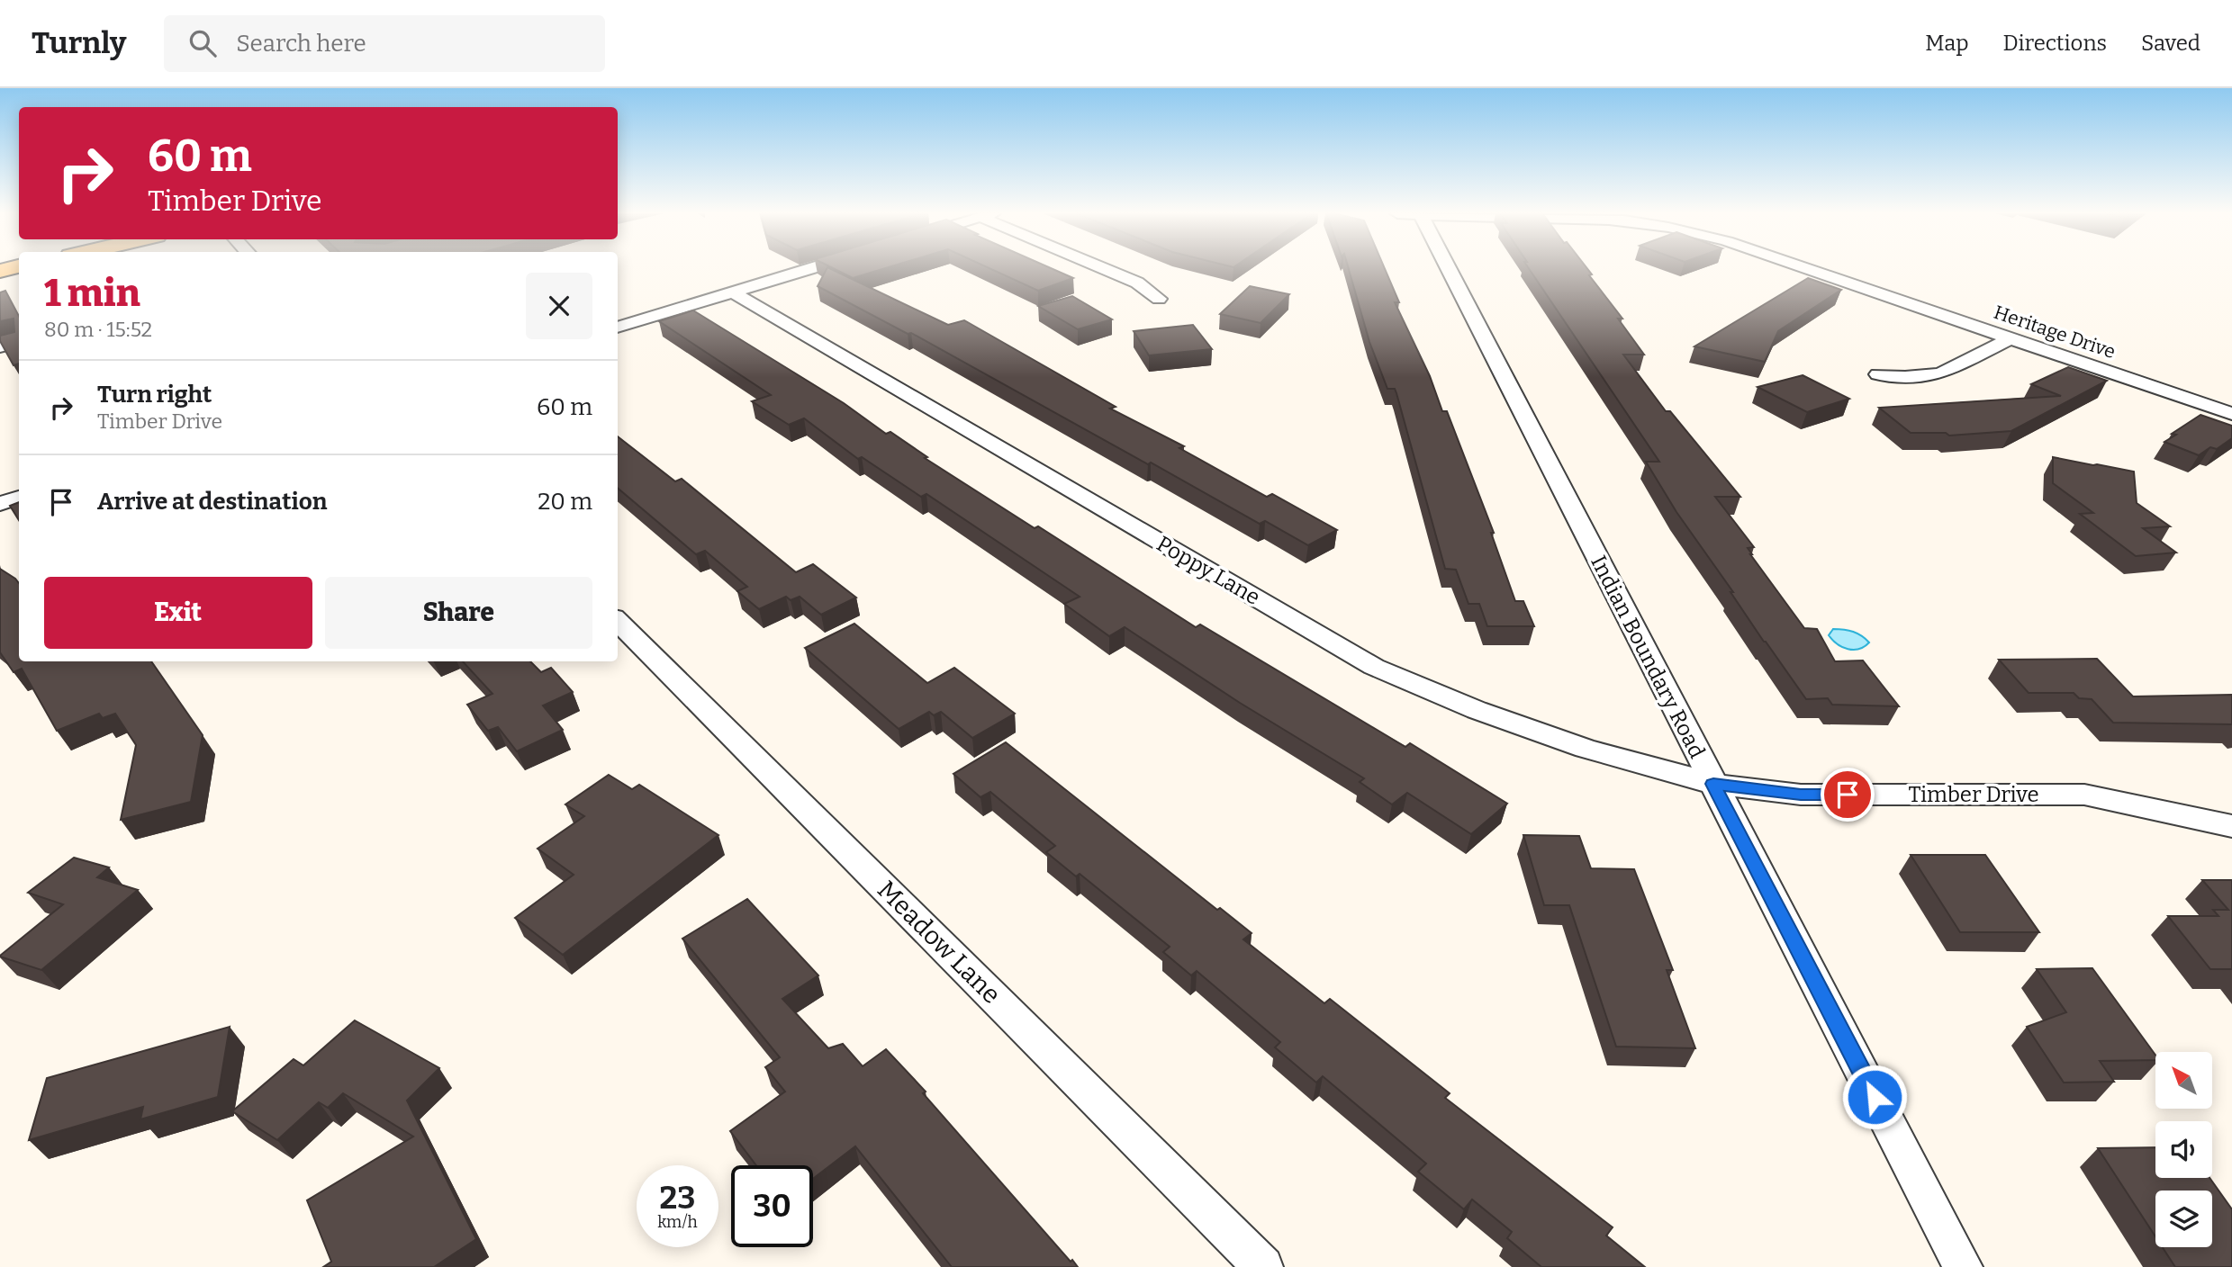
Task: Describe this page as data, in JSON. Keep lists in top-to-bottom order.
{
  "streets": {
    "street": [
      "Heritage Drive",
      "Poppy Lane",
      "Indian Boundary Road",
      "Timber Drive",
      "Meadow Lane"
    ]
  },
  "crossings": [
    ["Poppy Lane", "Indian Boundary Road"],
    ["Poppy Lane", "Timber Drive"],
    ["Indian Boundary Road", "Timber Drive"]
  ],
  "north": "top left",
  "page": {
    "header": "Turnly",
    "search": "Search here",
    "nav": ["Map", "Directions", "Saved"],
    "turn": ["60 m", "Timber Drive"],
    "heading": ["1 min", "80 m · 15:52"],
    "list": [
      {
        "name": "Turn right",
        "note": "Timber Drive",
        "value": "60 m"
      },
      {
        "name": "Arrive at destination",
        "value": "20 m"
      }
    ],
    "buttons": ["Exit", "Share"],
    "speed": "23 km/h",
    "limit": "30"
  }
}
